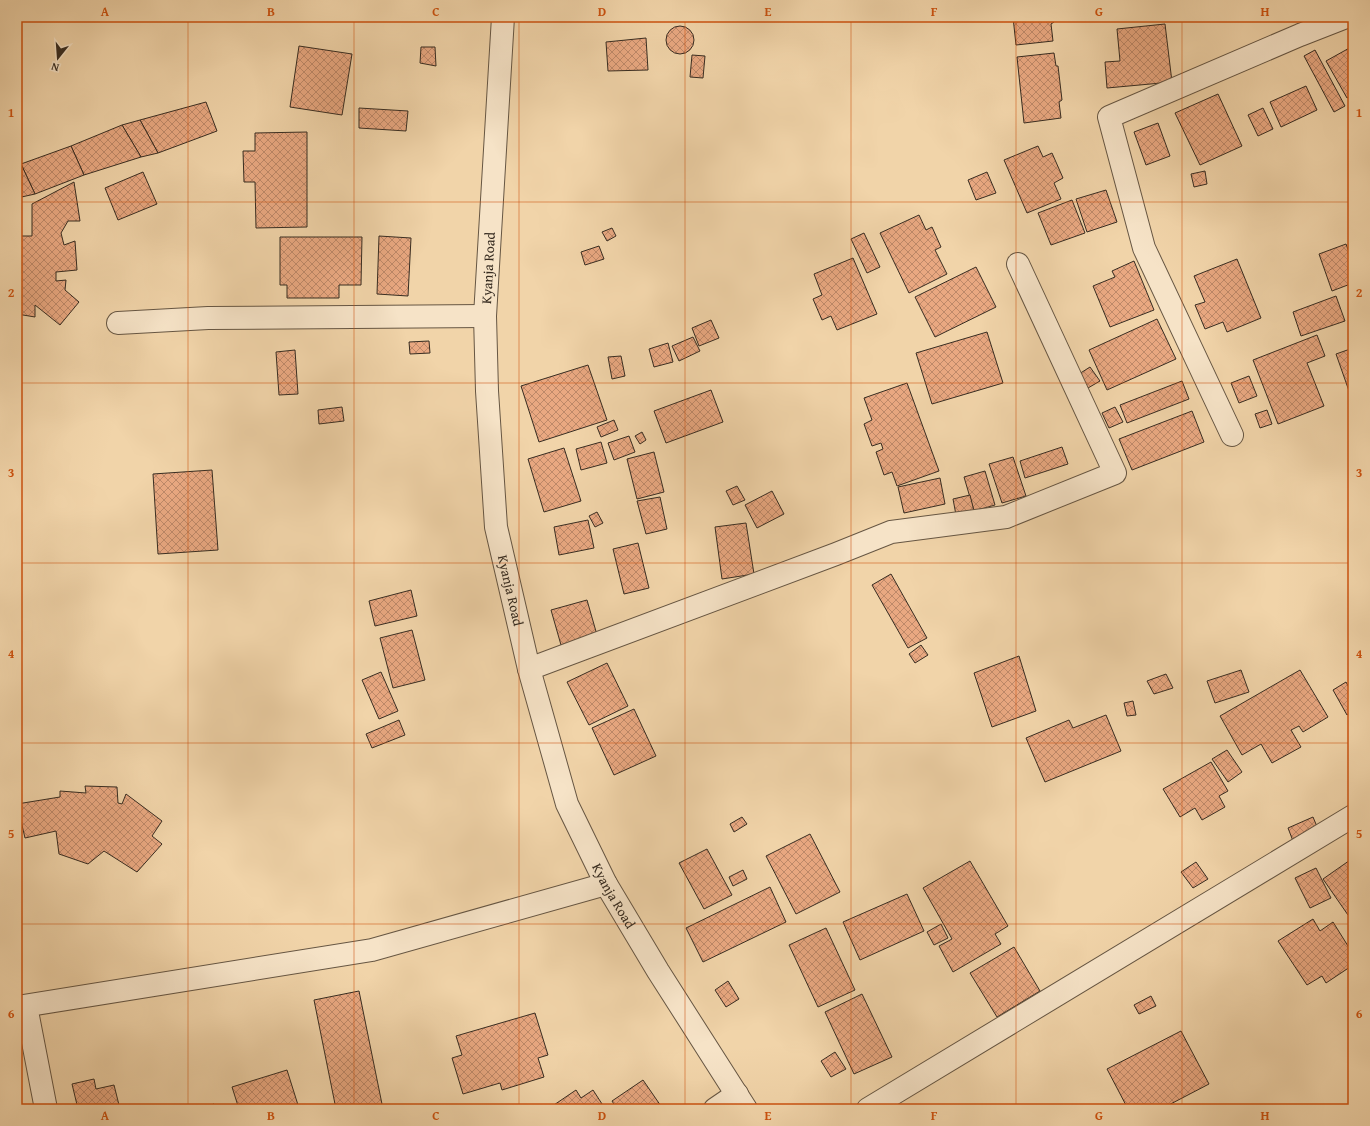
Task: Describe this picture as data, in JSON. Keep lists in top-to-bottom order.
{
  "streets": {
    "street": ["Kyanja Road"]
  },
  "north": "bottom",
  "grid": {
    "columns": [
      "A",
      "B",
      "C",
      "D",
      "E",
      "F",
      "G",
      "H"
    ],
    "rows": [
      "1",
      "2",
      "3",
      "4",
      "5",
      "6"
    ]
  }
}
